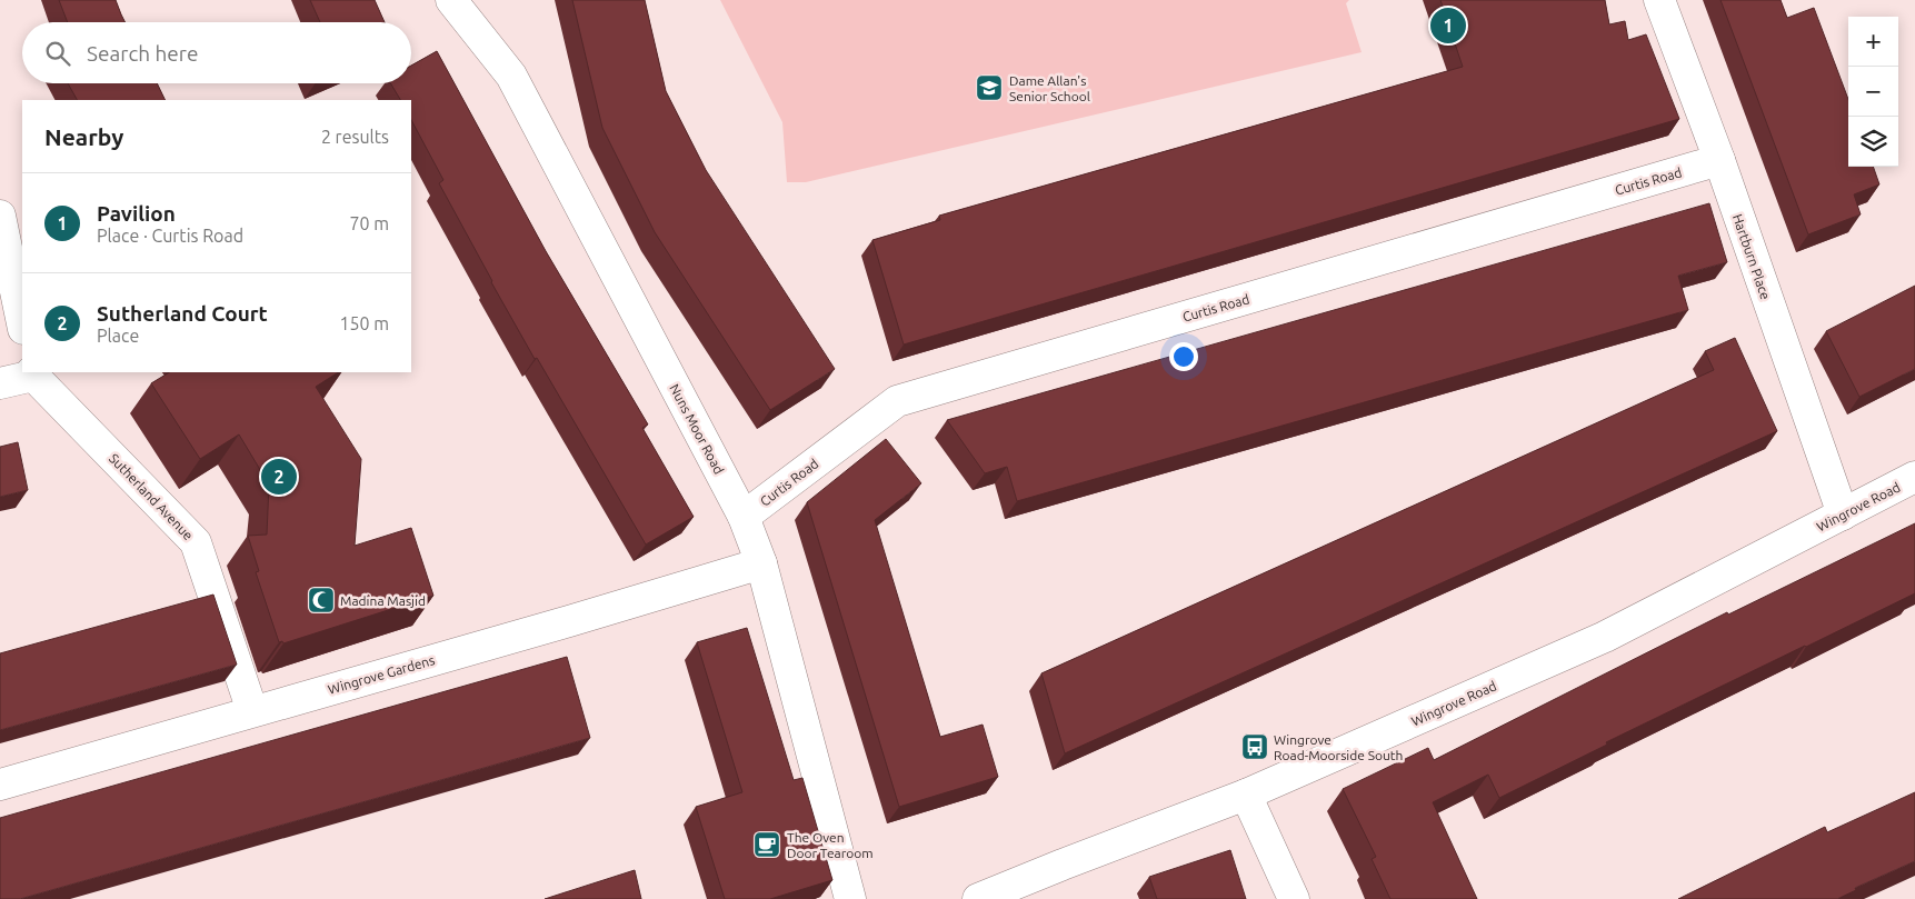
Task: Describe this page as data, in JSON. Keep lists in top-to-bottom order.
{
  "streets": {
    "street": [
      "Curtis Road",
      "Hartburn Place",
      "Nuns Moor Road",
      "Sutherland Avenue",
      "Wingrove Road",
      "Wingrove Gardens"
    ]
  },
  "crossings": [
    ["Curtis Road", "Hartburn Place"],
    ["Curtis Road", "Nuns Moor Road"],
    ["Hartburn Place", "Wingrove Road"],
    ["Nuns Moor Road", "Wingrove Gardens"],
    ["Sutherland Avenue", "Wingrove Gardens"]
  ],
  "places": {
    "school or university": ["Dame Allan's Senior School"],
    "mosque": ["Madina Masjid"],
    "bus stop": ["Wingrove Road-Moorside South"],
    "cafe": ["The Oven Door Tearoom"]
  },
  "page": {
    "pins": ["1", "2"],
    "map_buttons": ["+", "−"],
    "search": "Search here",
    "heading": ["Nearby", "2 results"],
    "list": [
      {
        "mark": "1",
        "name": "Pavilion",
        "note": "Place · Curtis Road",
        "value": "70 m"
      },
      {
        "mark": "2",
        "name": "Sutherland Court",
        "note": "Place",
        "value": "150 m"
      }
    ]
  }
}
